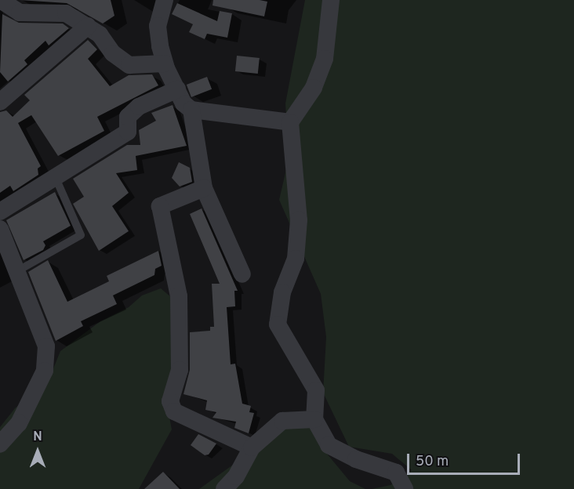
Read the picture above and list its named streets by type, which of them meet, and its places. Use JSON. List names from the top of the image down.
{
  "scale_bar": "50 m",
  "north": "top"
}
